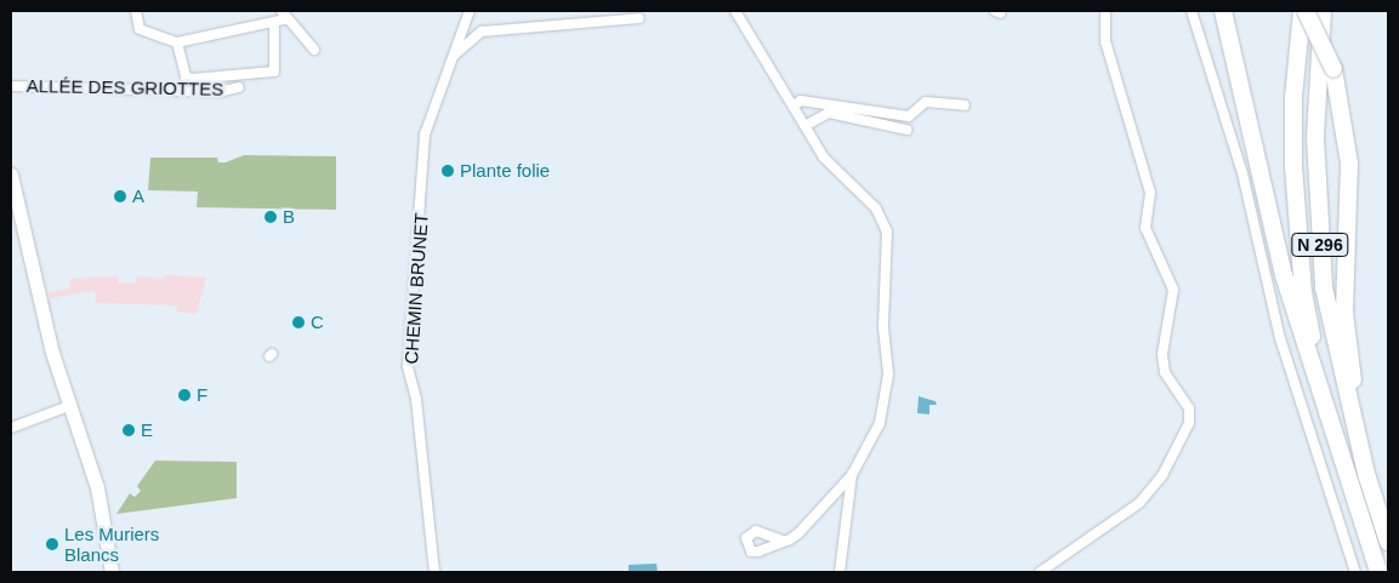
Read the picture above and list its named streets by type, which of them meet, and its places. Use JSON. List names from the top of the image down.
{
  "streets": {
    "highway": ["N 296"],
    "street": ["ALLÉE DES GRIOTTES", "CHEMIN BRUNET"]
  },
  "places": [
    "Plante folie",
    "A",
    "B",
    "C",
    "F",
    "E",
    "Les Muriers Blancs"
  ]
}
